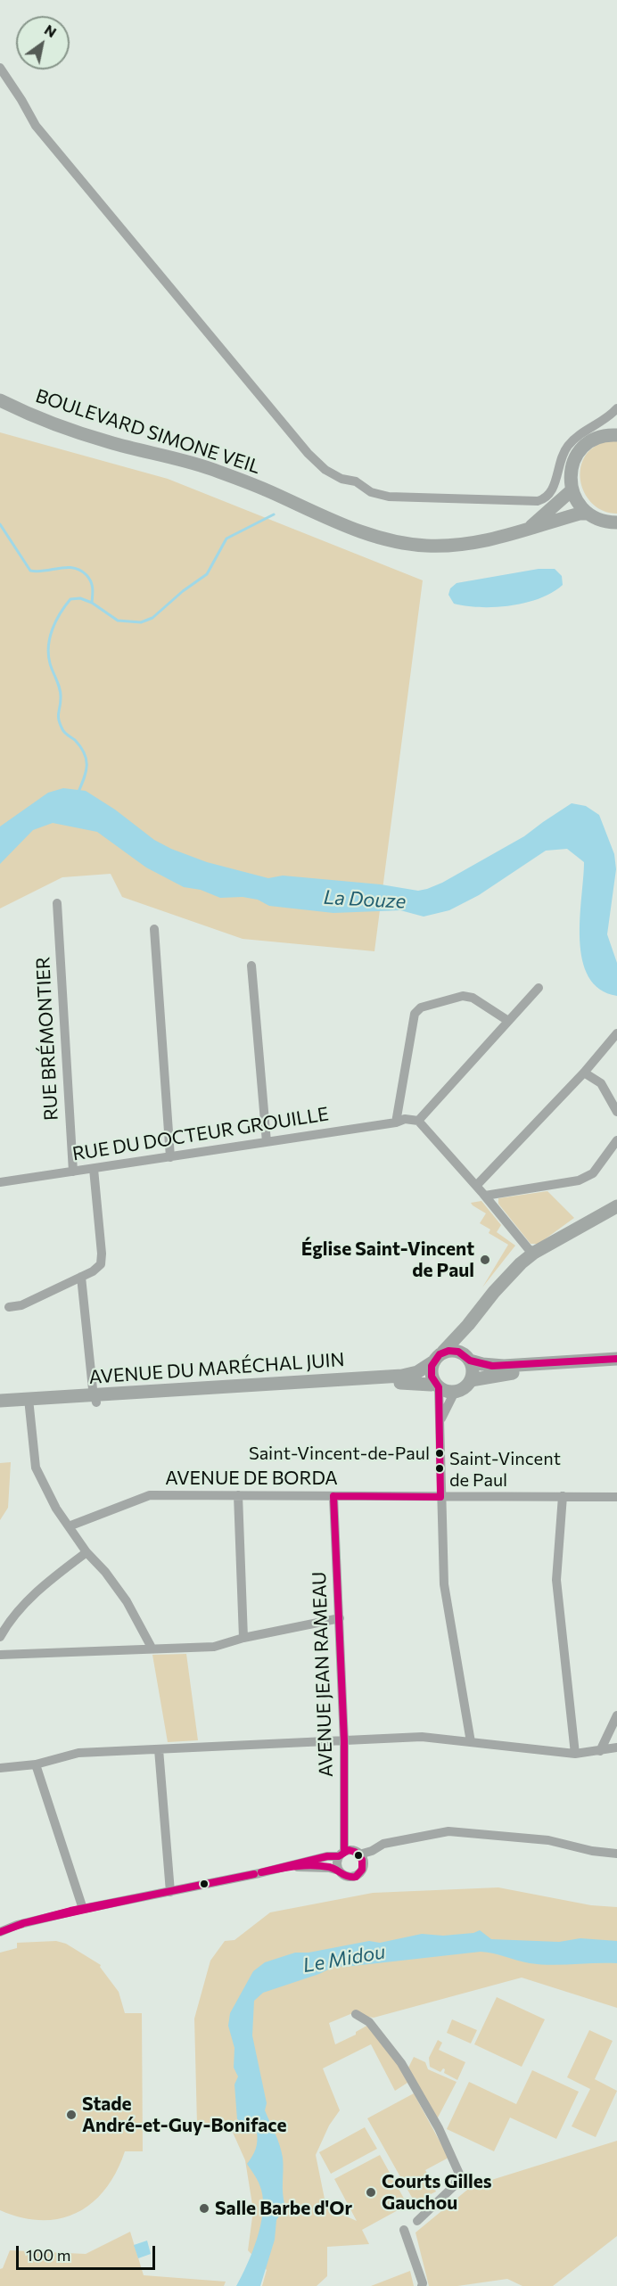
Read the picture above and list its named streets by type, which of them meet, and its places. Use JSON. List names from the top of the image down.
{
  "streets": {
    "main road": ["BOULEVARD SIMONE VEIL", "AVENUE DU MARÉCHAL JUIN"],
    "street": [
      "RUE BRÉMONTIER",
      "RUE DU DOCTEUR GROUILLE",
      "AVENUE DE BORDA",
      "AVENUE JEAN RAMEAU"
    ]
  },
  "crossings": [
    ["RUE BRÉMONTIER", "RUE DU DOCTEUR GROUILLE"],
    ["AVENUE DE BORDA", "AVENUE JEAN RAMEAU"]
  ],
  "water": ["La Douze", "Le Midou"],
  "places": [
    "Église Saint-Vincent de Paul",
    "Saint-Vincent-de-Paul",
    "Saint-Vincent de Paul",
    "Stade André-et-Guy-Boniface",
    "Courts Gilles Gauchou",
    "Salle Barbe d'Or"
  ],
  "scale_bar": "100 m",
  "north": "top right"
}
